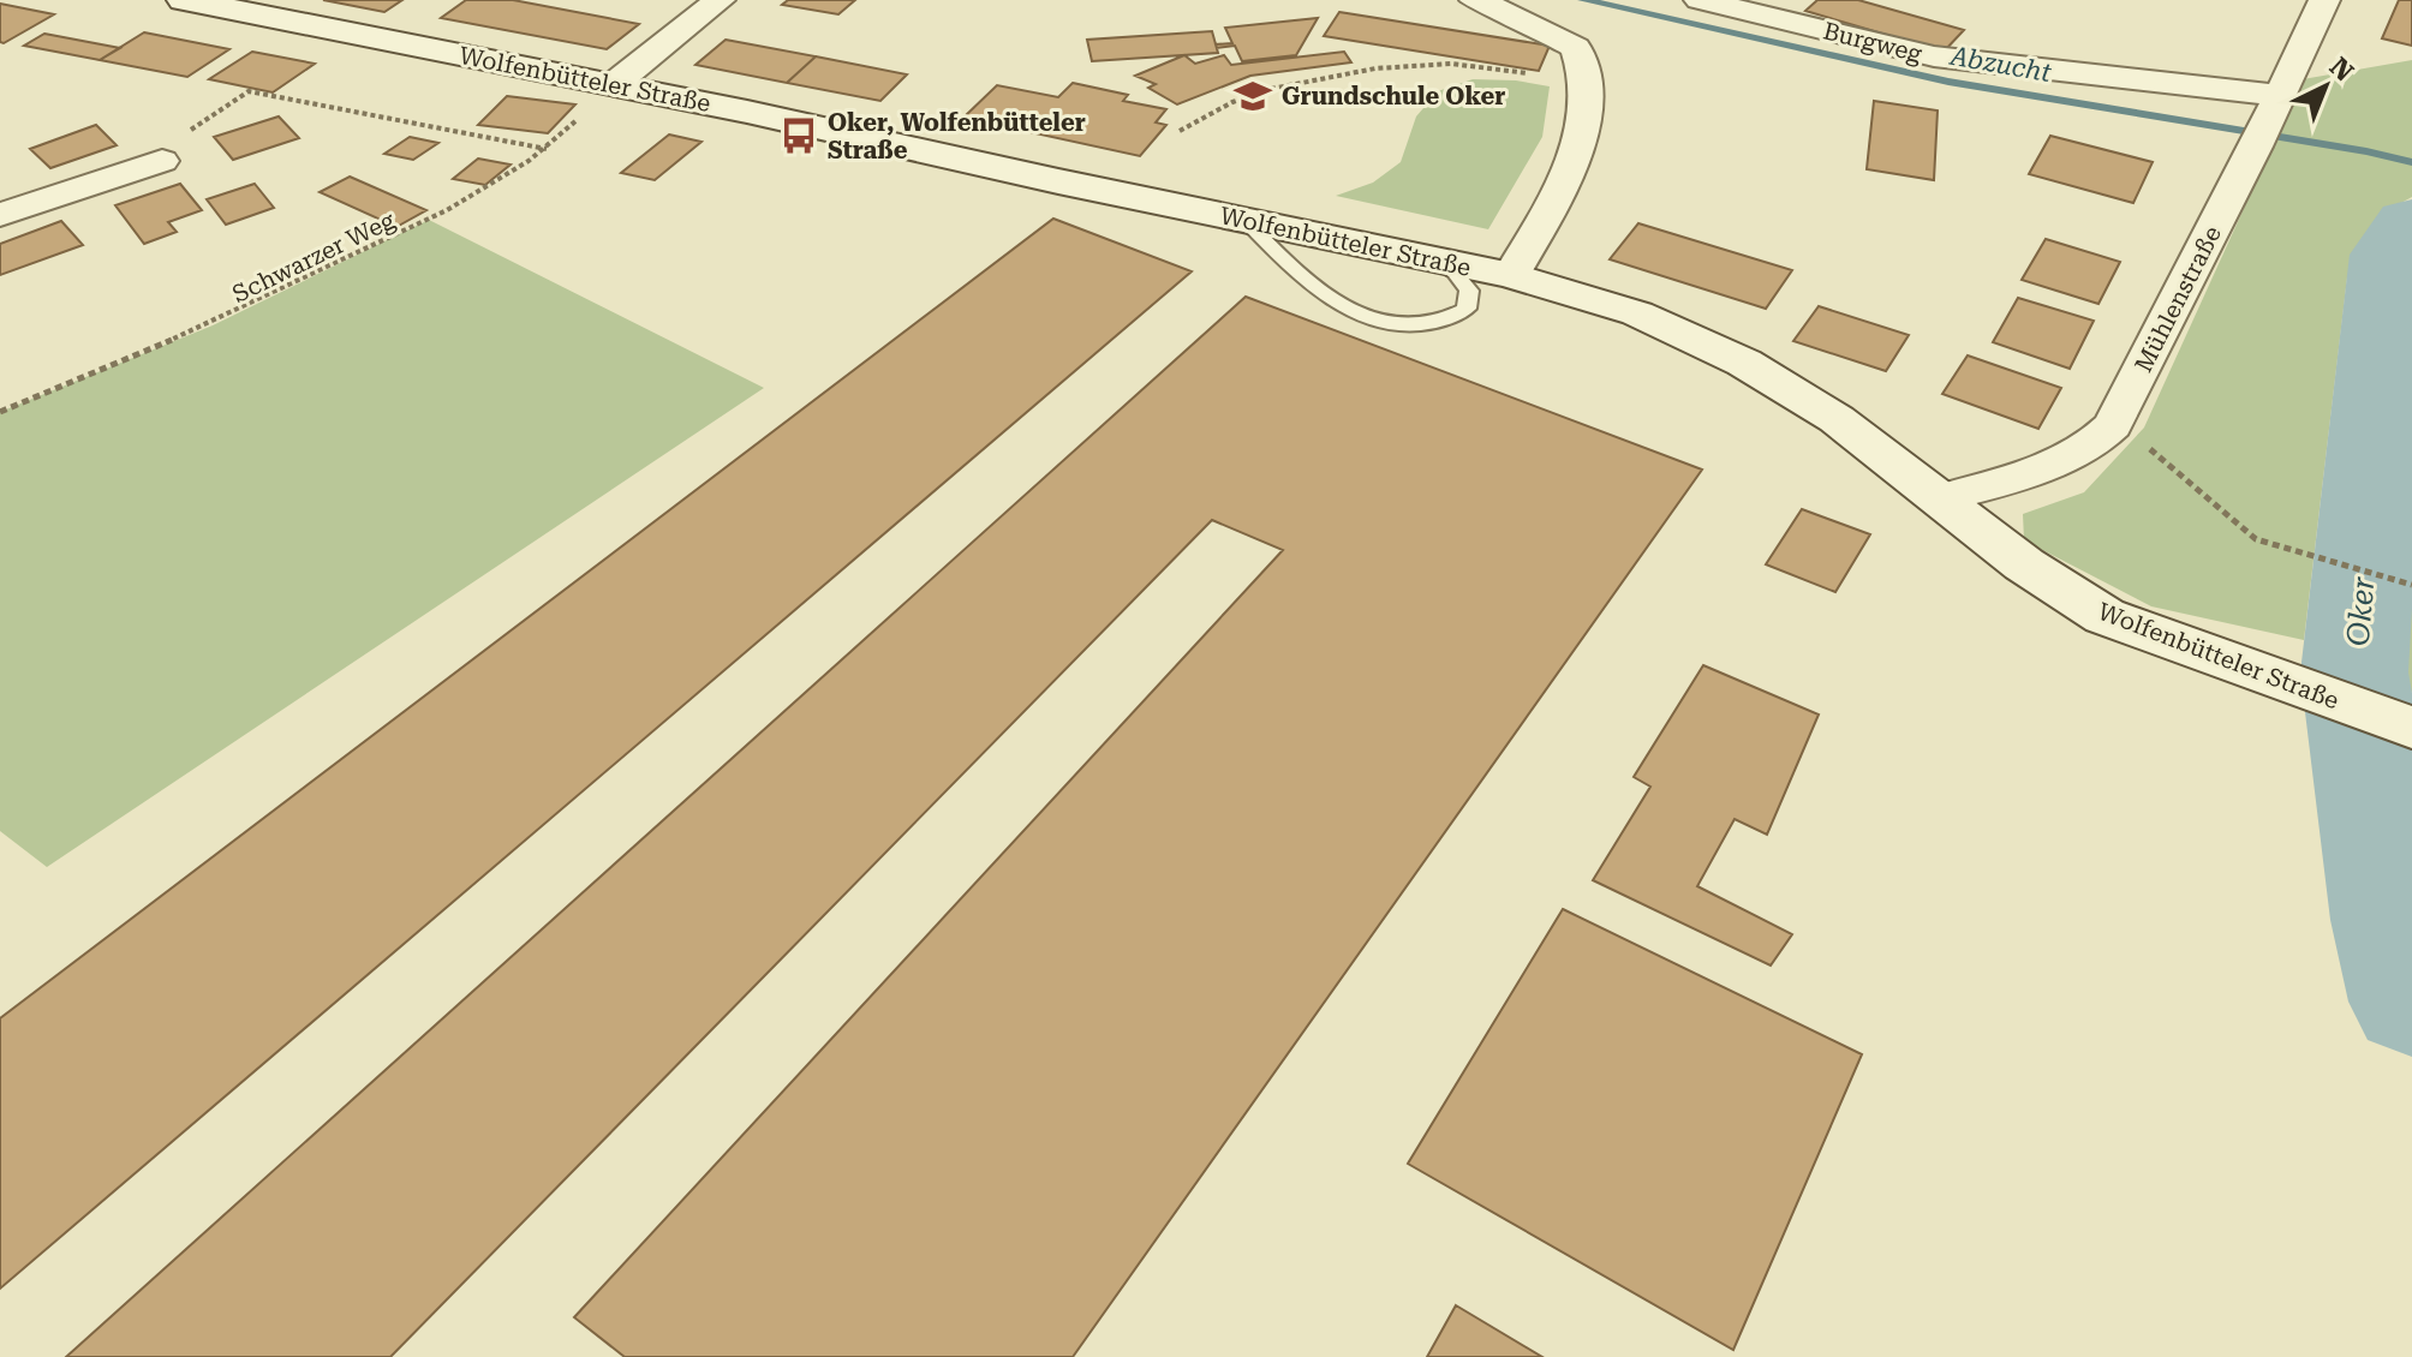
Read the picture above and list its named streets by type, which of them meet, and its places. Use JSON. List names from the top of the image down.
{
  "streets": {
    "main road": ["Wolfenbütteler Straße"],
    "street": ["Burgweg", "Mühlenstraße"],
    "path": ["Schwarzer Weg"]
  },
  "crossings": [
    ["Burgweg", "Mühlenstraße"],
    ["Wolfenbütteler Straße", "Schwarzer Weg"],
    ["Wolfenbütteler Straße", "Mühlenstraße"]
  ],
  "water": ["Abzucht", "Oker"],
  "places": {
    "school or university": ["Grundschule Oker"],
    "bus stop": ["Oker, Wolfenbütteler Straße"]
  },
  "north": "top right"
}
